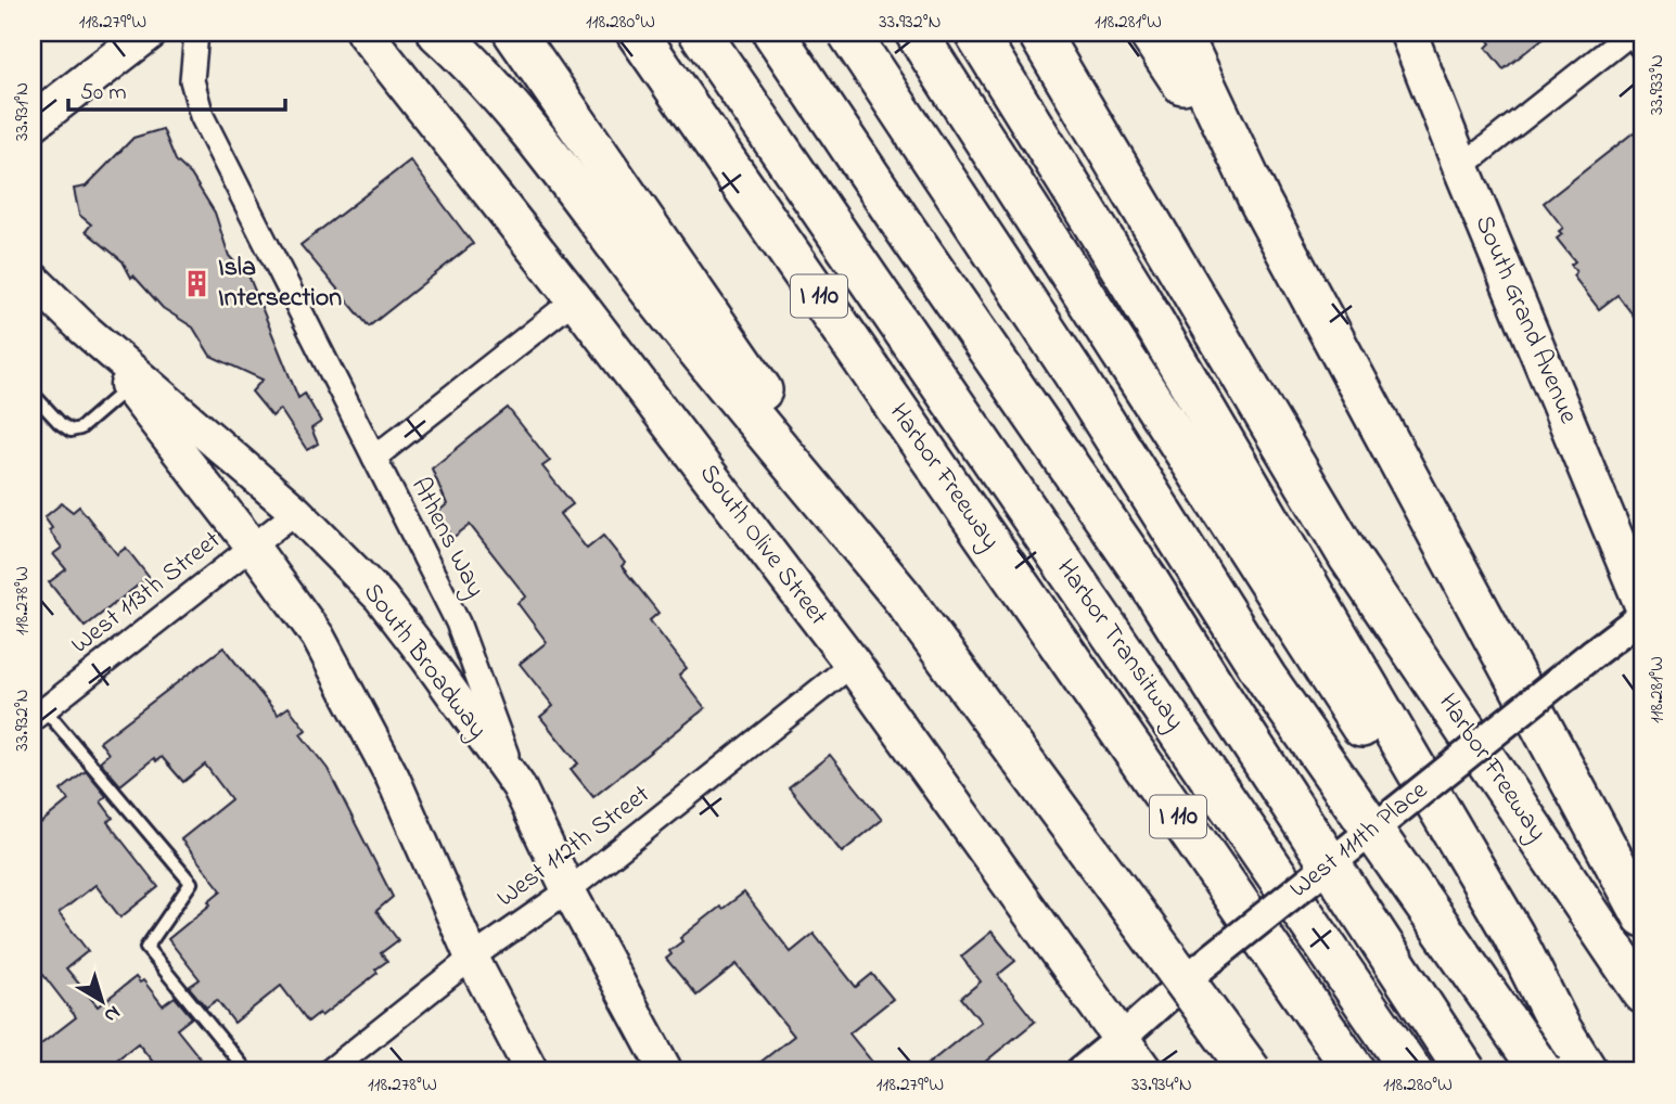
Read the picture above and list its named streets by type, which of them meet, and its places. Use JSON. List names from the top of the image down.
{
  "streets": {
    "highway": ["I 110", "Harbor Freeway", "Harbor Transitway"],
    "main road": ["South Grand Avenue", "South Olive Street", "South Broadway"],
    "street": [
      "Athens Way",
      "West 113th Street",
      "West 111th Place",
      "West 112th Street"
    ]
  },
  "crossings": [
    ["Athens Way", "South Broadway"],
    ["South Olive Street", "West 111th Place"],
    ["South Olive Street", "West 112th Street"],
    ["West 113th Street", "South Broadway"],
    ["South Broadway", "West 112th Street"]
  ],
  "places": {
    "building": ["Isla Intersection"]
  },
  "scale_bar": "50 m",
  "north": "bottom right",
  "coordinates": [
    "118.279°W",
    "118.280°W",
    "33.932°N",
    "118.281°W",
    "33.933°N",
    "33.931°N",
    "118.278°W",
    "33.934°N"
  ]
}
